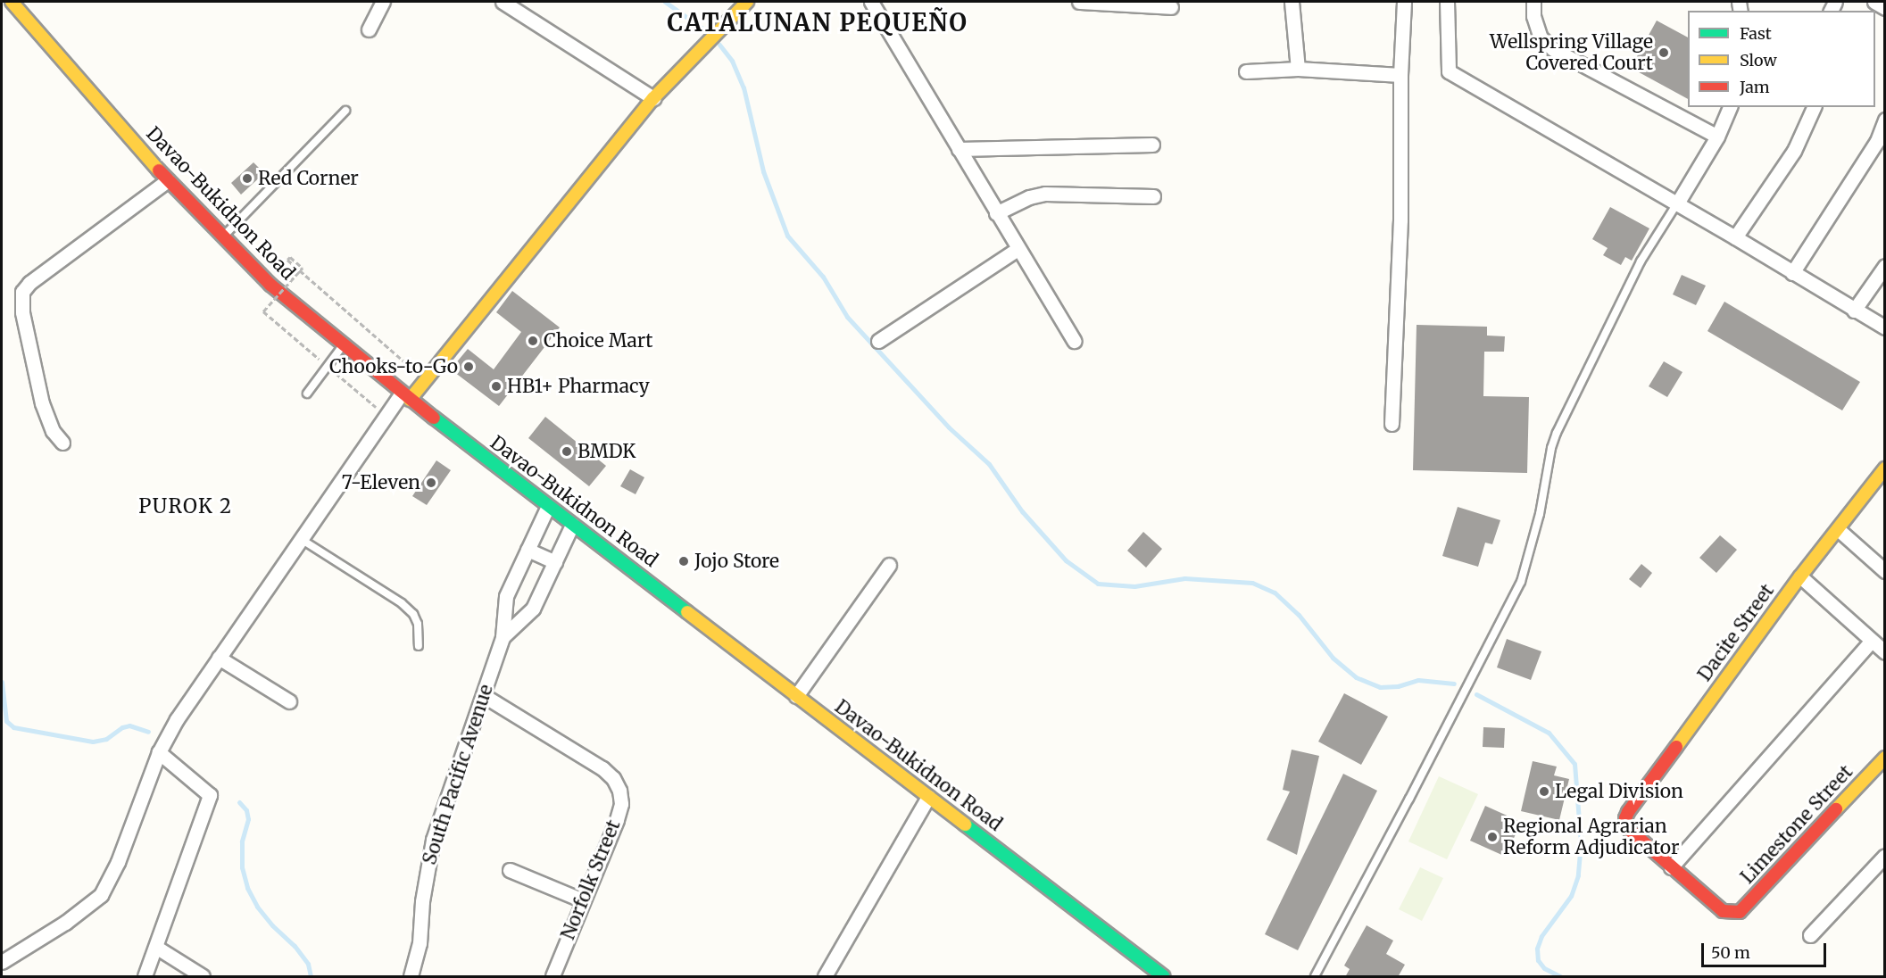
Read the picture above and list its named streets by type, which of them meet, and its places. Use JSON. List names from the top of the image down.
{
  "streets": {
    "main road": ["Davao-Bukidnon Road", "Dacite Street", "Limestone Street"],
    "street": ["South Pacific Avenue", "Norfolk Street"]
  },
  "crossings": [
    ["Davao-Bukidnon Road", "South Pacific Avenue"],
    ["Dacite Street", "Limestone Street"],
    ["South Pacific Avenue", "Norfolk Street"]
  ],
  "districts": ["CATALUNAN PEQUEÑO", "PUROK 2"],
  "places": [
    "Wellspring Village Covered Court",
    "Red Corner",
    "Choice Mart",
    "Chooks-to-Go",
    "HB1+ Pharmacy",
    "BMDK",
    "7-Eleven",
    "Jojo Store",
    "Legal Division",
    "Regional Agrarian Reform Adjudicator"
  ],
  "legend": ["Fast", "Slow", "Jam"],
  "scale_bar": "50 m"
}
